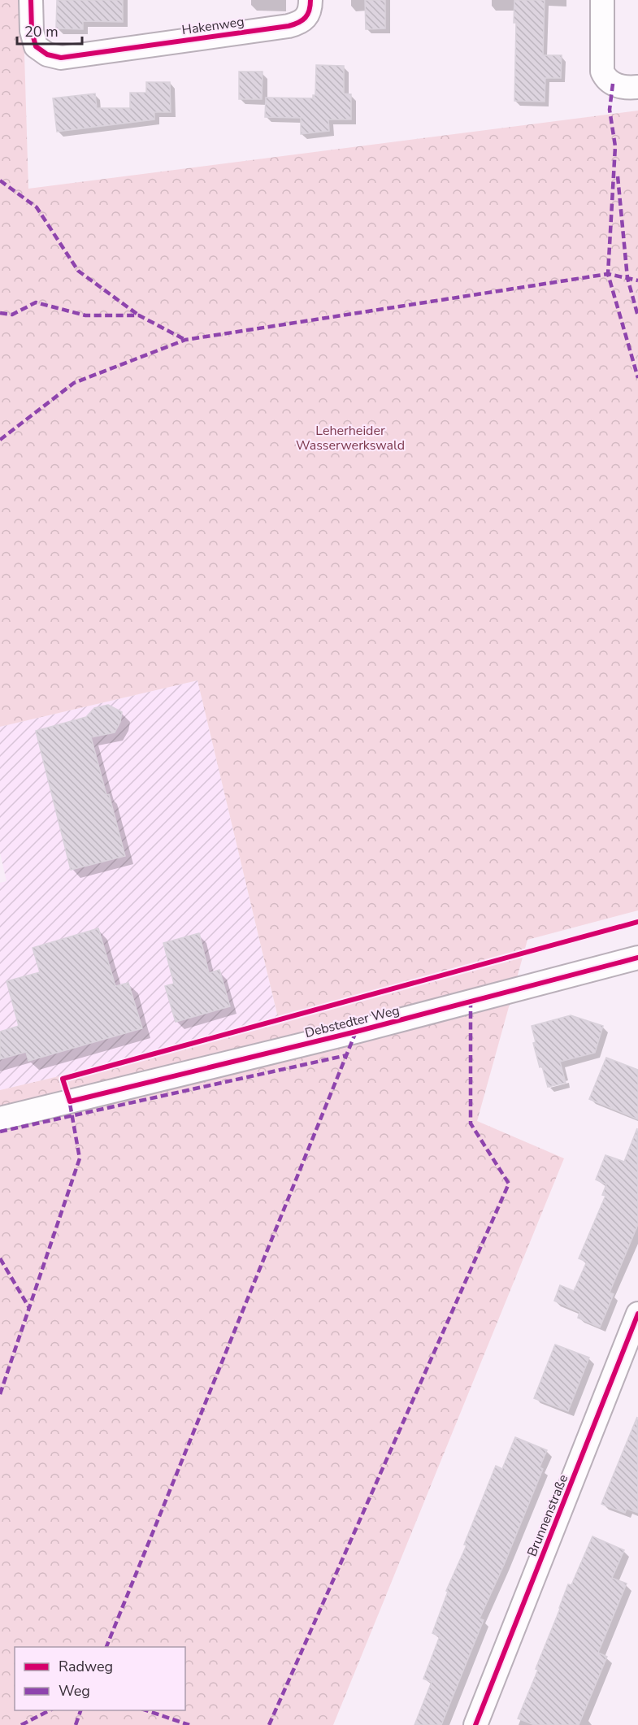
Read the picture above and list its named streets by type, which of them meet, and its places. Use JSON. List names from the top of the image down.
{
  "streets": {
    "street": ["Hakenweg", "Debstedter Weg", "Brunnenstraße"]
  },
  "parks": ["Leherheider Wasserwerkswald"],
  "legend": ["Radweg", "Weg"],
  "scale_bar": "20 m"
}
